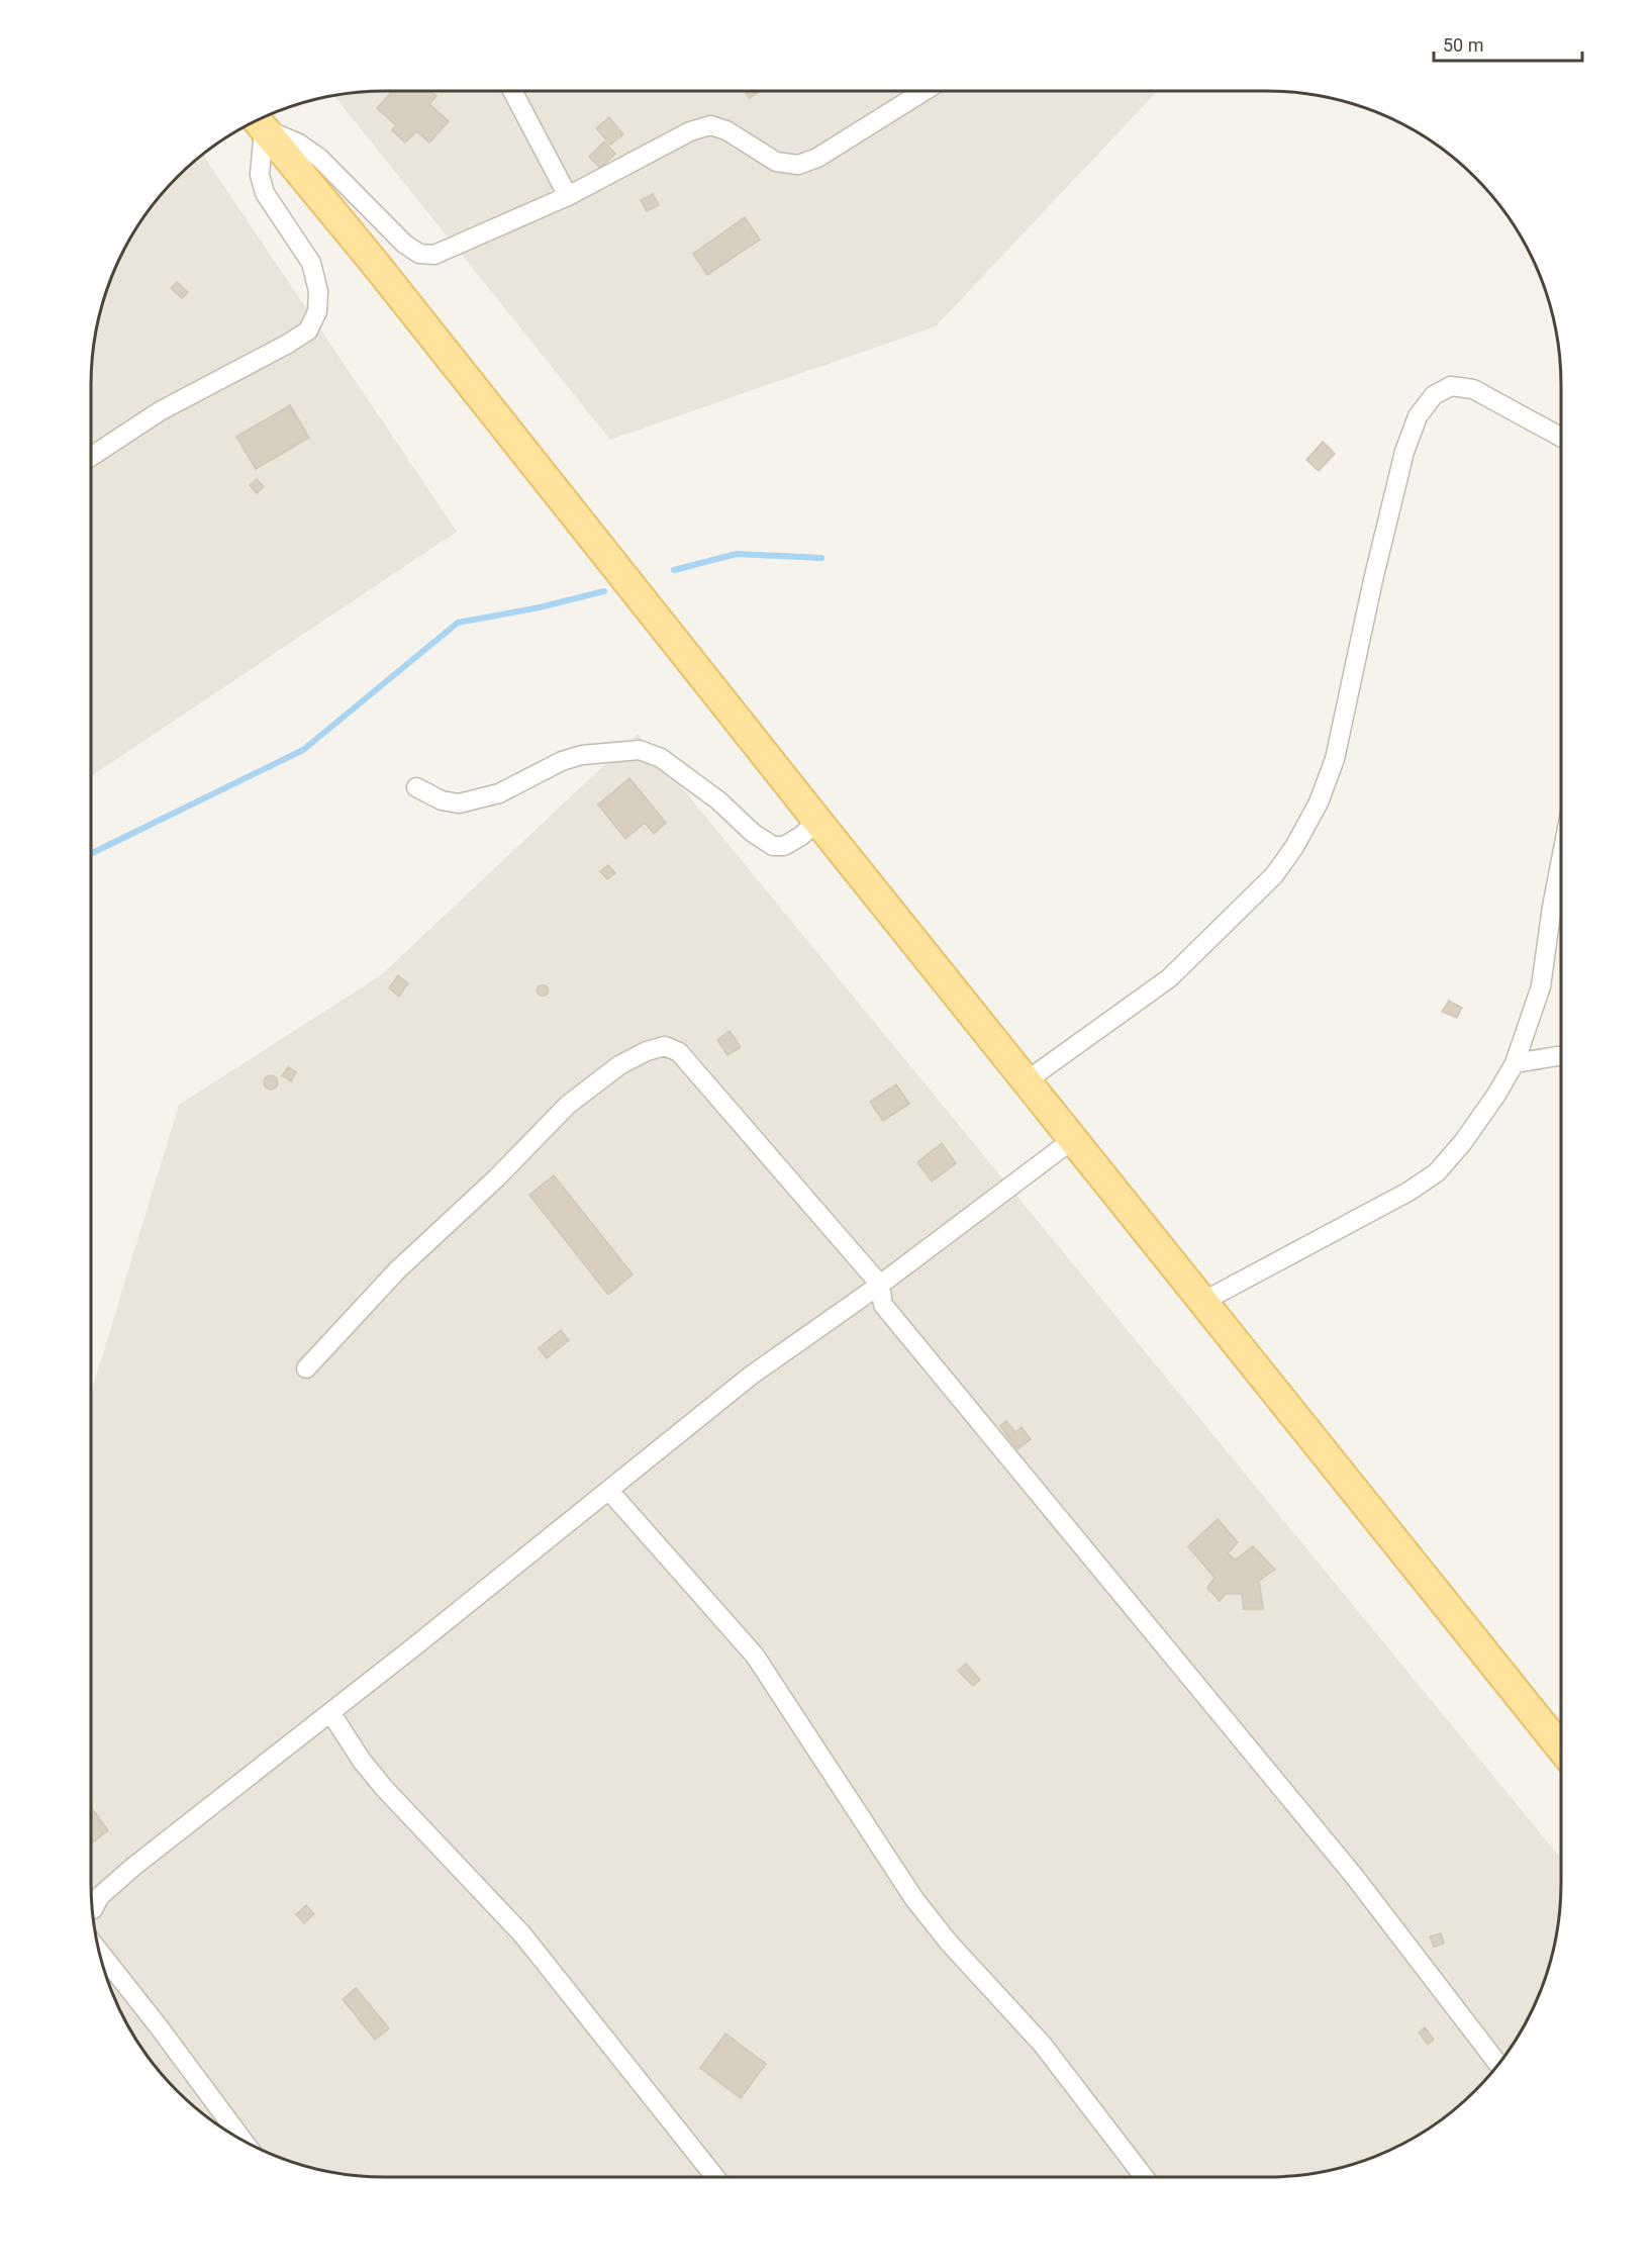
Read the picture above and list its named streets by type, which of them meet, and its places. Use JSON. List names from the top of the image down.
{
  "scale_bar": "50 m"
}
